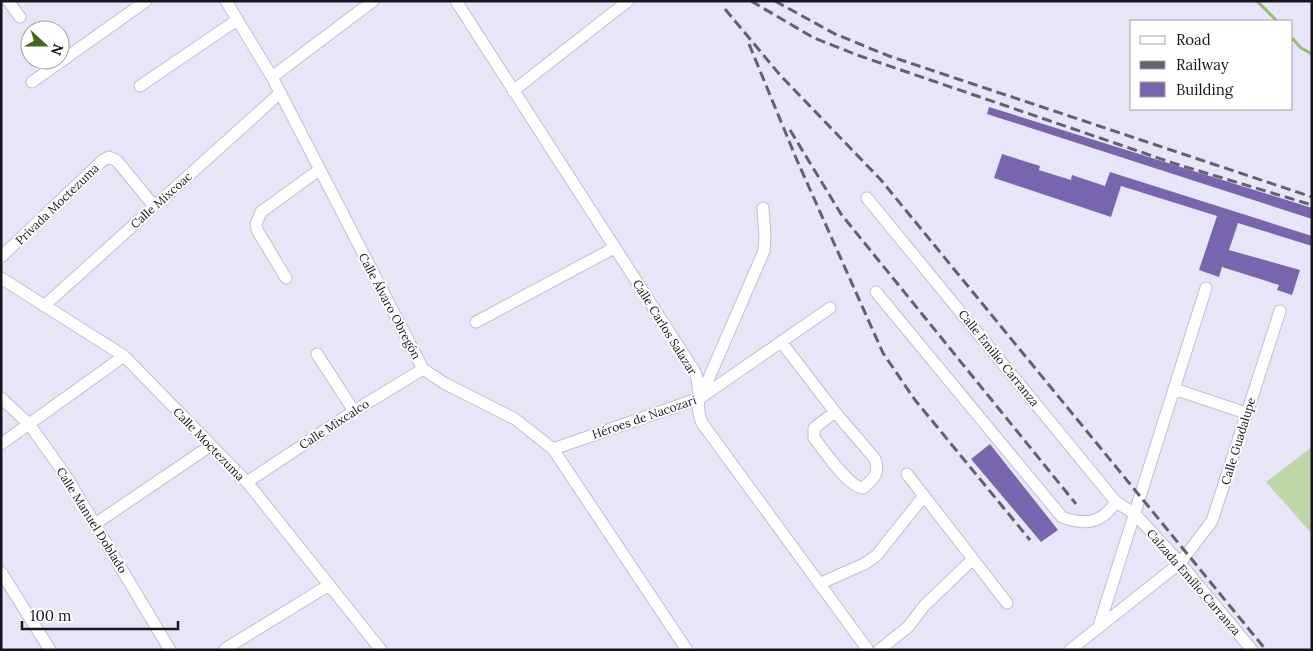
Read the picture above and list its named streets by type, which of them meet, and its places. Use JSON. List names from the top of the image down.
{
  "streets": {
    "street": [
      "Calle Mixcoac",
      "Privada Moctezuma",
      "Calle Álvaro Obregón",
      "Calle Carlos Salazar",
      "Calle Emilio Carranza",
      "Héroes de Nacozari",
      "Calle Mixcalco",
      "Calle Guadalupe",
      "Calle Moctezuma",
      "Calle Manuel Doblado",
      "Calzada Emilio Carranza"
    ]
  },
  "crossings": [
    ["Calle Mixcoac", "Privada Moctezuma"],
    ["Calle Mixcoac", "Calle Álvaro Obregón"],
    ["Calle Mixcoac", "Calle Moctezuma"],
    ["Calle Álvaro Obregón", "Héroes de Nacozari"],
    ["Calle Álvaro Obregón", "Calle Mixcalco"],
    ["Calle Carlos Salazar", "Héroes de Nacozari"],
    ["Calle Emilio Carranza", "Calzada Emilio Carranza"],
    ["Calle Mixcalco", "Calle Moctezuma"],
    ["Calle Guadalupe", "Calzada Emilio Carranza"]
  ],
  "legend": ["Road", "Railway", "Building"],
  "scale_bar": "100 m",
  "north": "right"
}
